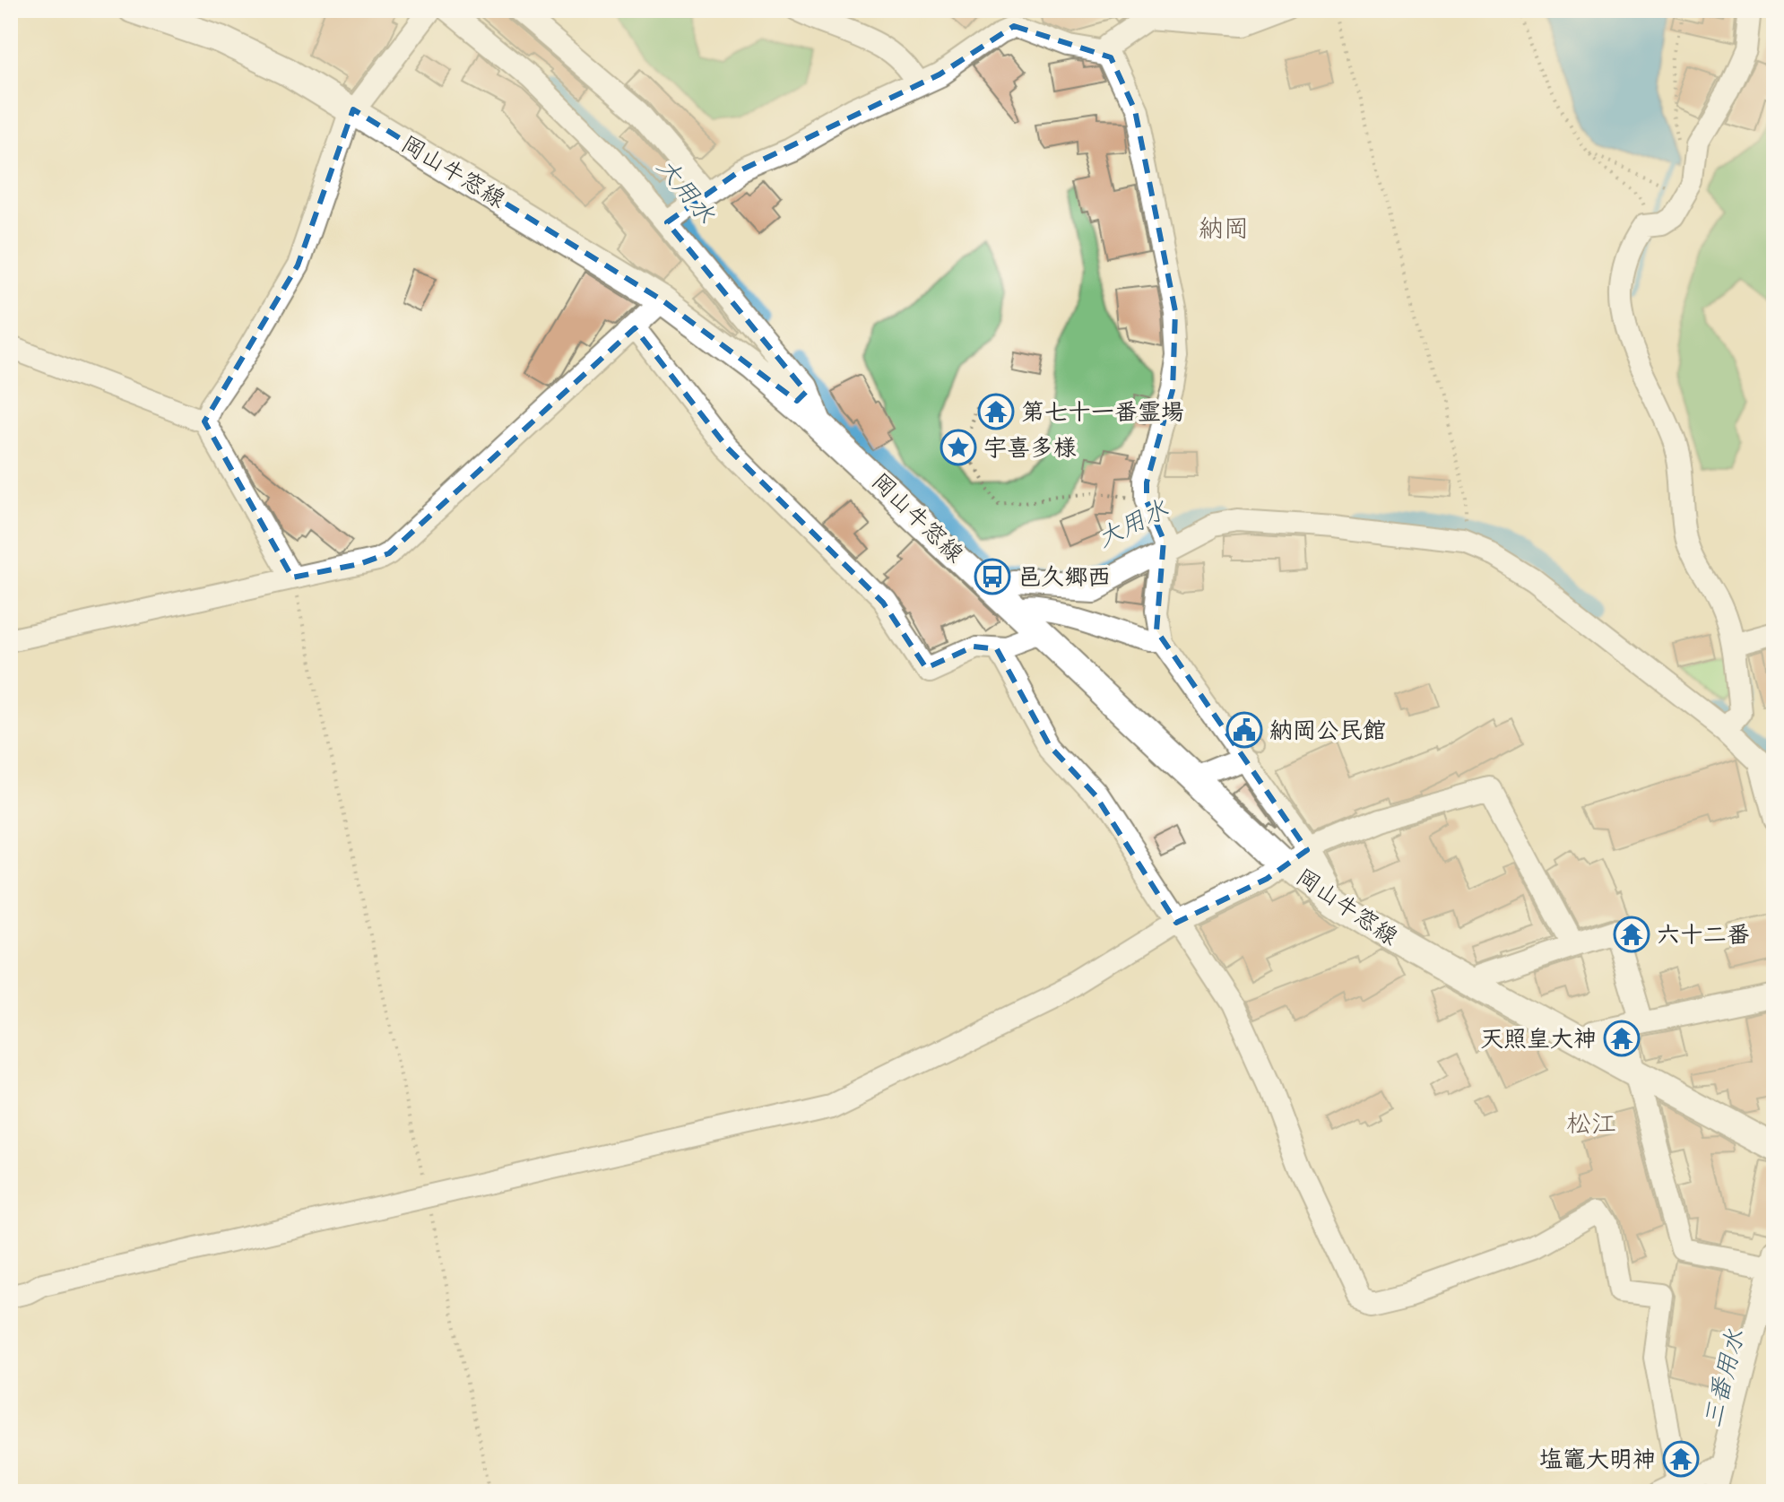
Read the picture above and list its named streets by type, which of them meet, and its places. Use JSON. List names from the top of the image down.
{
  "streets": {
    "main road": ["岡山牛窓線"]
  },
  "districts": ["納岡", "松江"],
  "water": ["大用水", "三番用水"],
  "places": {
    "temple": [
      "第七十一番霊場",
      "六十二番",
      "天照皇大神",
      "塩竈大明神"
    ],
    "place": ["宇喜多様"],
    "bus stop": ["邑久郷西"],
    "public building": ["納岡公民館"]
  }
}
